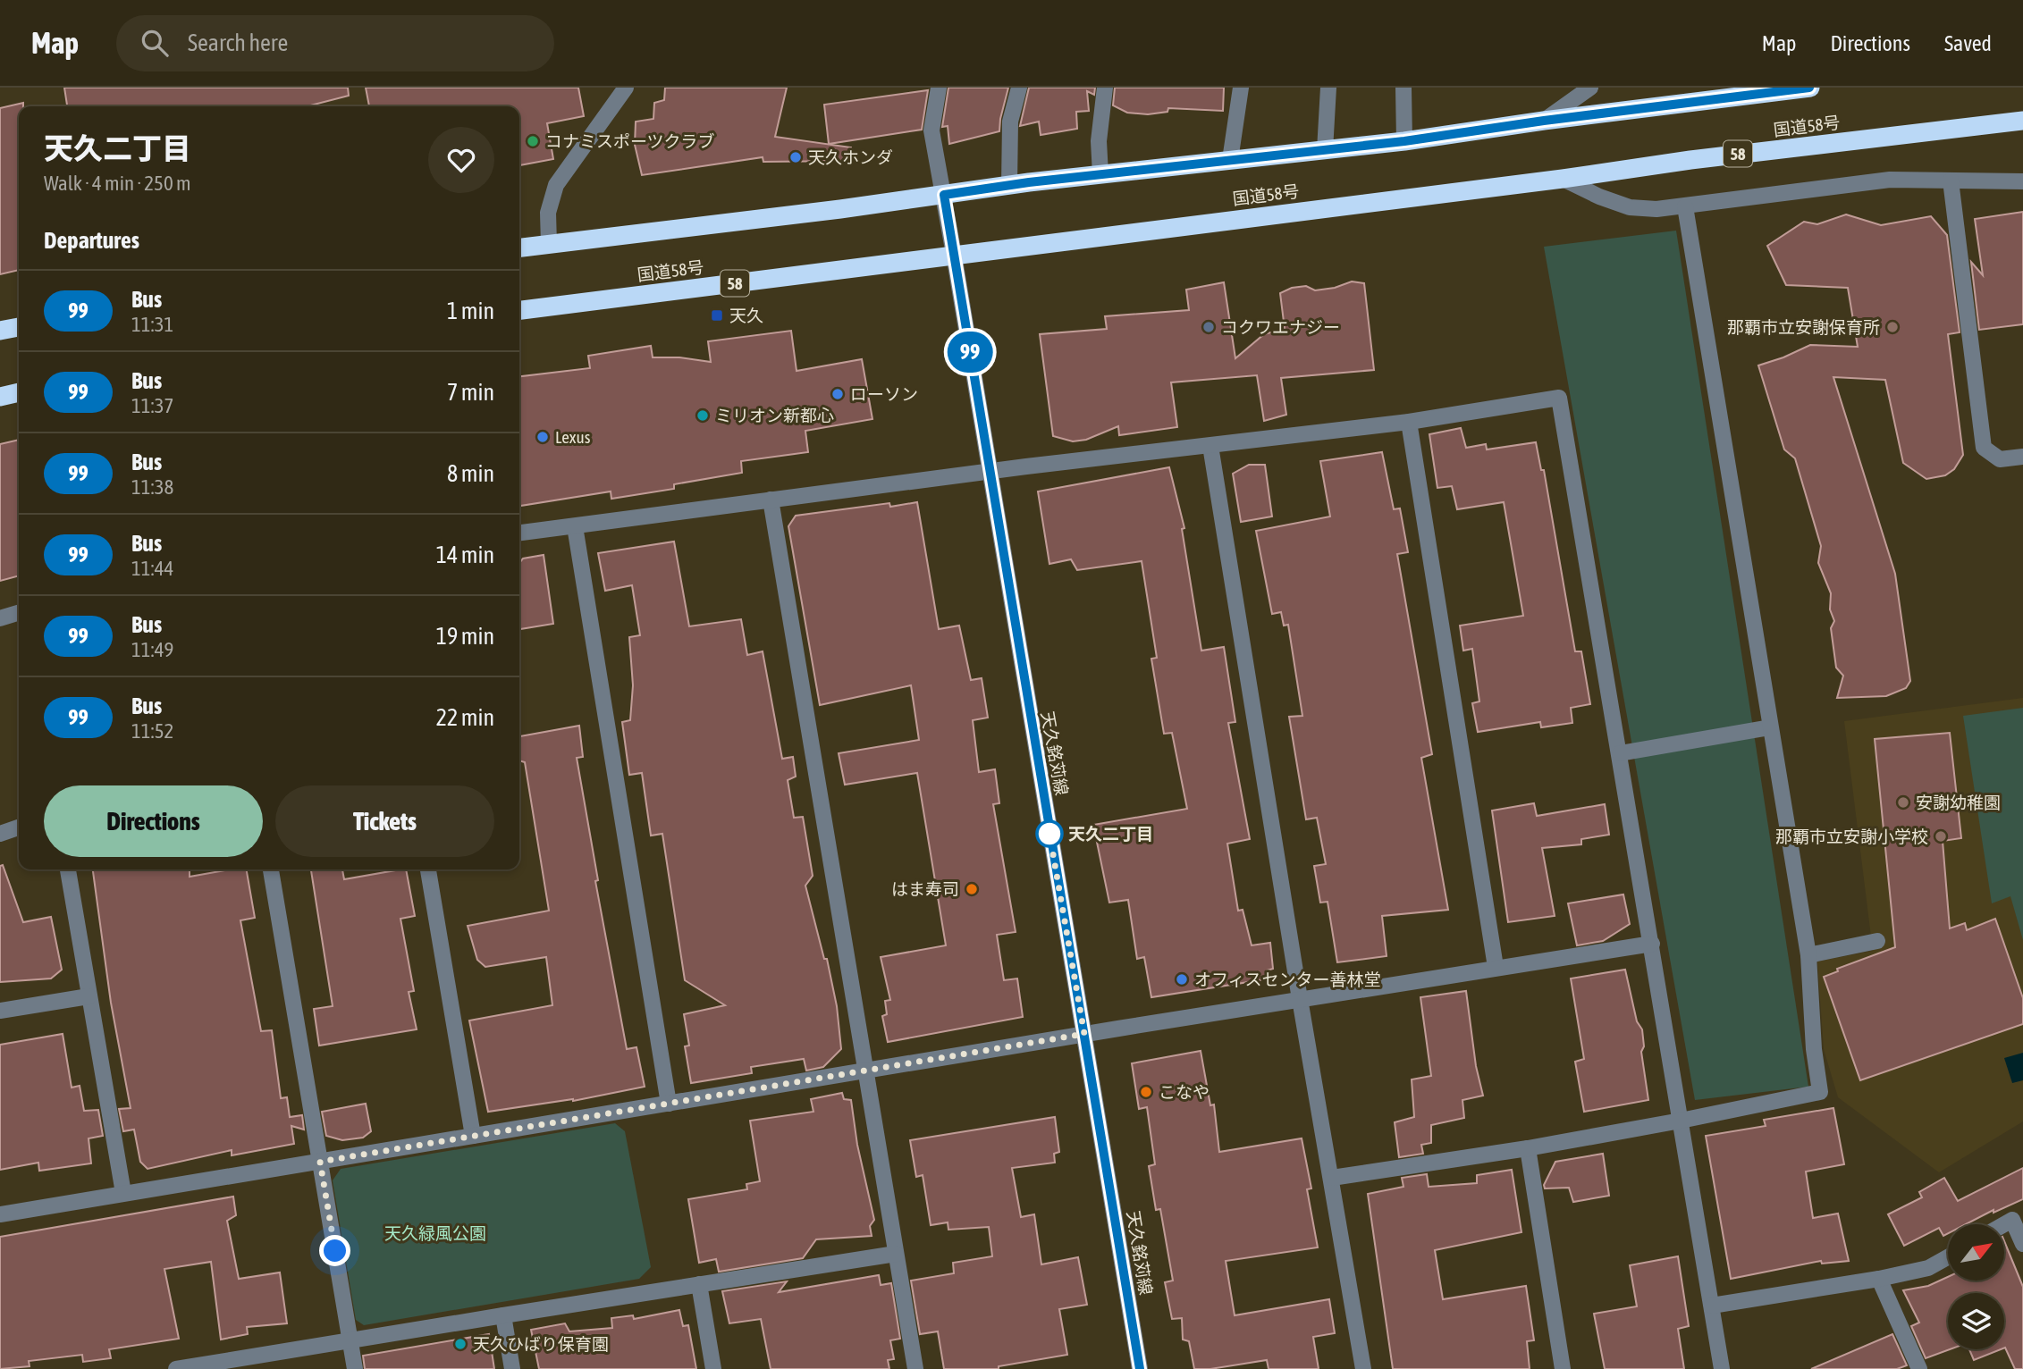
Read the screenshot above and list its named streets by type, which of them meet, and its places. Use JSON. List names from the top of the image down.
{
  "streets": {
    "highway": ["国道58号", "58"],
    "street": ["天久銘苅線"]
  },
  "crossings": [
    ["国道58号", "58"],
    ["国道58号", "天久銘苅線"]
  ],
  "parks": ["天久緑風公園"],
  "places": {
    "other": [
      "コナミスポーツクラブ",
      "天久ホンダ",
      "コクワエナジー",
      "那覇市立安謝保育所",
      "ローソン",
      "ミリオン新都心",
      "Lexus",
      "安謝幼稚園",
      "天久二丁目",
      "那覇市立安謝小学校",
      "はま寿司",
      "オフィスセンター善林堂",
      "こなや",
      "天久ひばり保育園"
    ],
    "transit": ["天久"]
  },
  "lines": ["bus line 99"],
  "north": "top right",
  "page": {
    "header": "Map",
    "search": "Search here",
    "nav": ["Map", "Directions", "Saved"],
    "on_map": "99",
    "heading": [
      ["天久二丁目", "Walk · 4 min · 250 m"],
      "Departures"
    ],
    "list": [
      {
        "mark": "99",
        "name": "Bus",
        "note": "11:31",
        "value": "1 min"
      },
      {
        "mark": "99",
        "name": "Bus",
        "note": "11:37",
        "value": "7 min"
      },
      {
        "mark": "99",
        "name": "Bus",
        "note": "11:38",
        "value": "8 min"
      },
      {
        "mark": "99",
        "name": "Bus",
        "note": "11:44",
        "value": "14 min"
      },
      {
        "mark": "99",
        "name": "Bus",
        "note": "11:49",
        "value": "19 min"
      },
      {
        "mark": "99",
        "name": "Bus",
        "note": "11:52",
        "value": "22 min"
      }
    ],
    "buttons": ["Directions", "Tickets"]
  }
}
